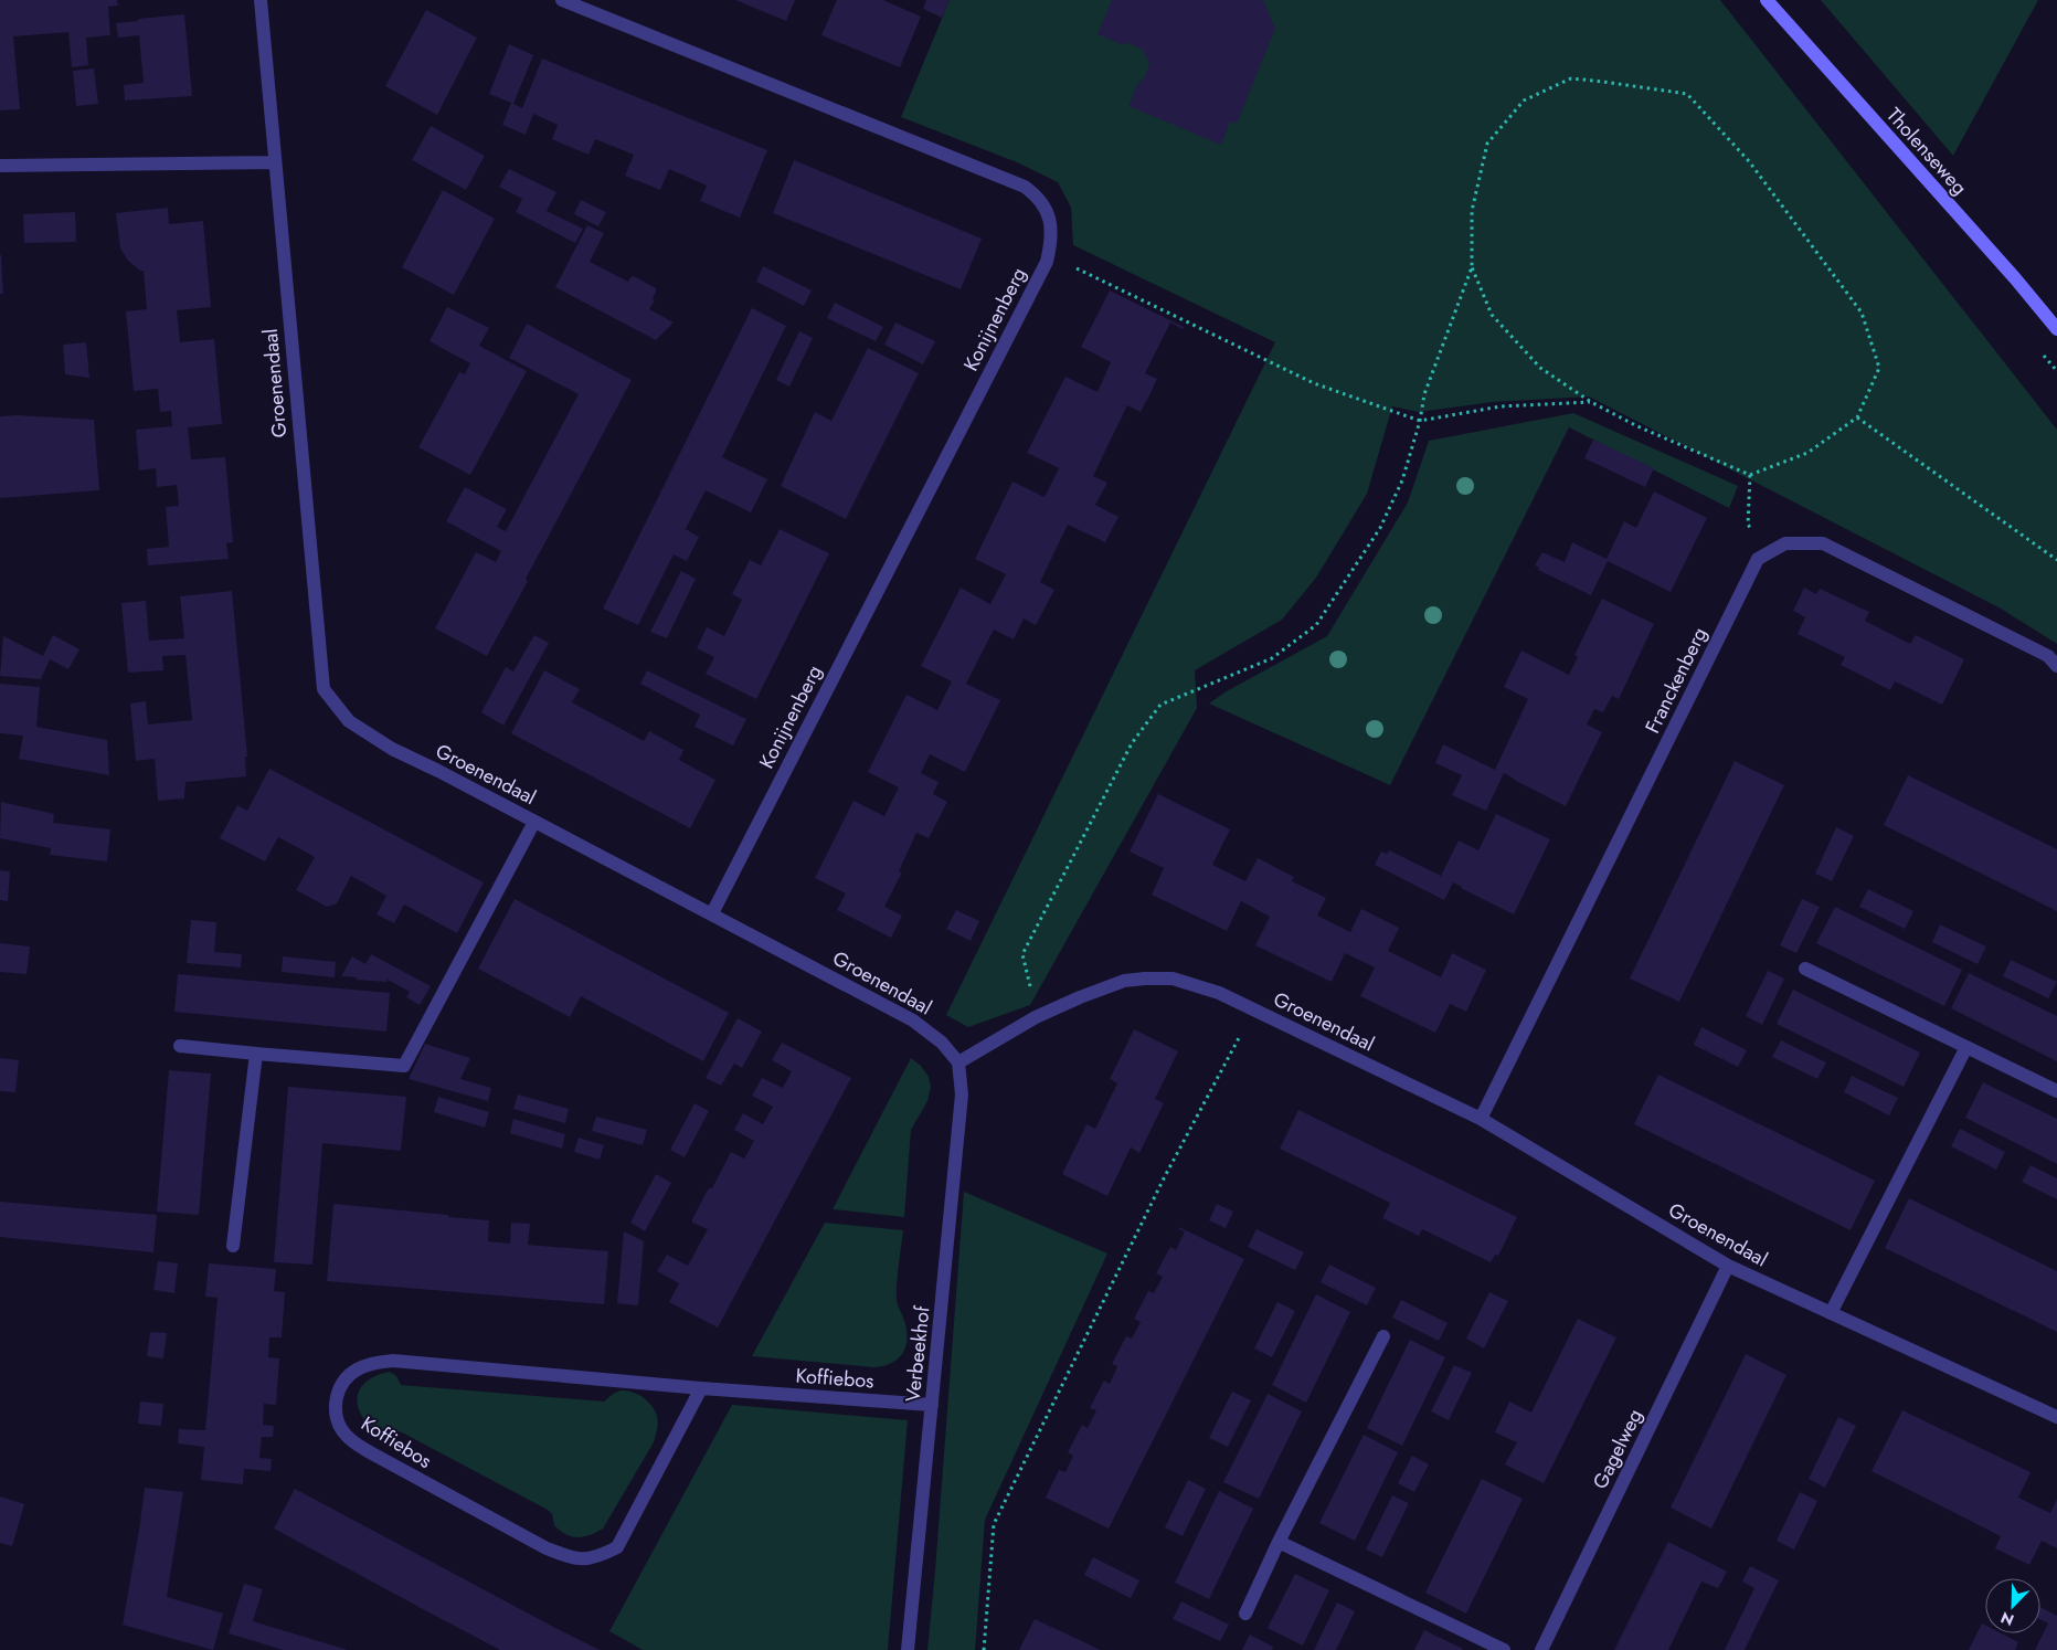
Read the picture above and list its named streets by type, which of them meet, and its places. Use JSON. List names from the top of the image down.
{
  "streets": {
    "street": [
      "Tholenseweg",
      "Konijnenberg",
      "Groenendaal",
      "Franckenberg",
      "Verbeekhof",
      "Koffiebos",
      "Gagelweg"
    ]
  },
  "crossings": [
    ["Konijnenberg", "Groenendaal"],
    ["Groenendaal", "Franckenberg"],
    ["Groenendaal", "Verbeekhof"],
    ["Groenendaal", "Gagelweg"],
    ["Verbeekhof", "Koffiebos"]
  ],
  "north": "bottom left"
}
